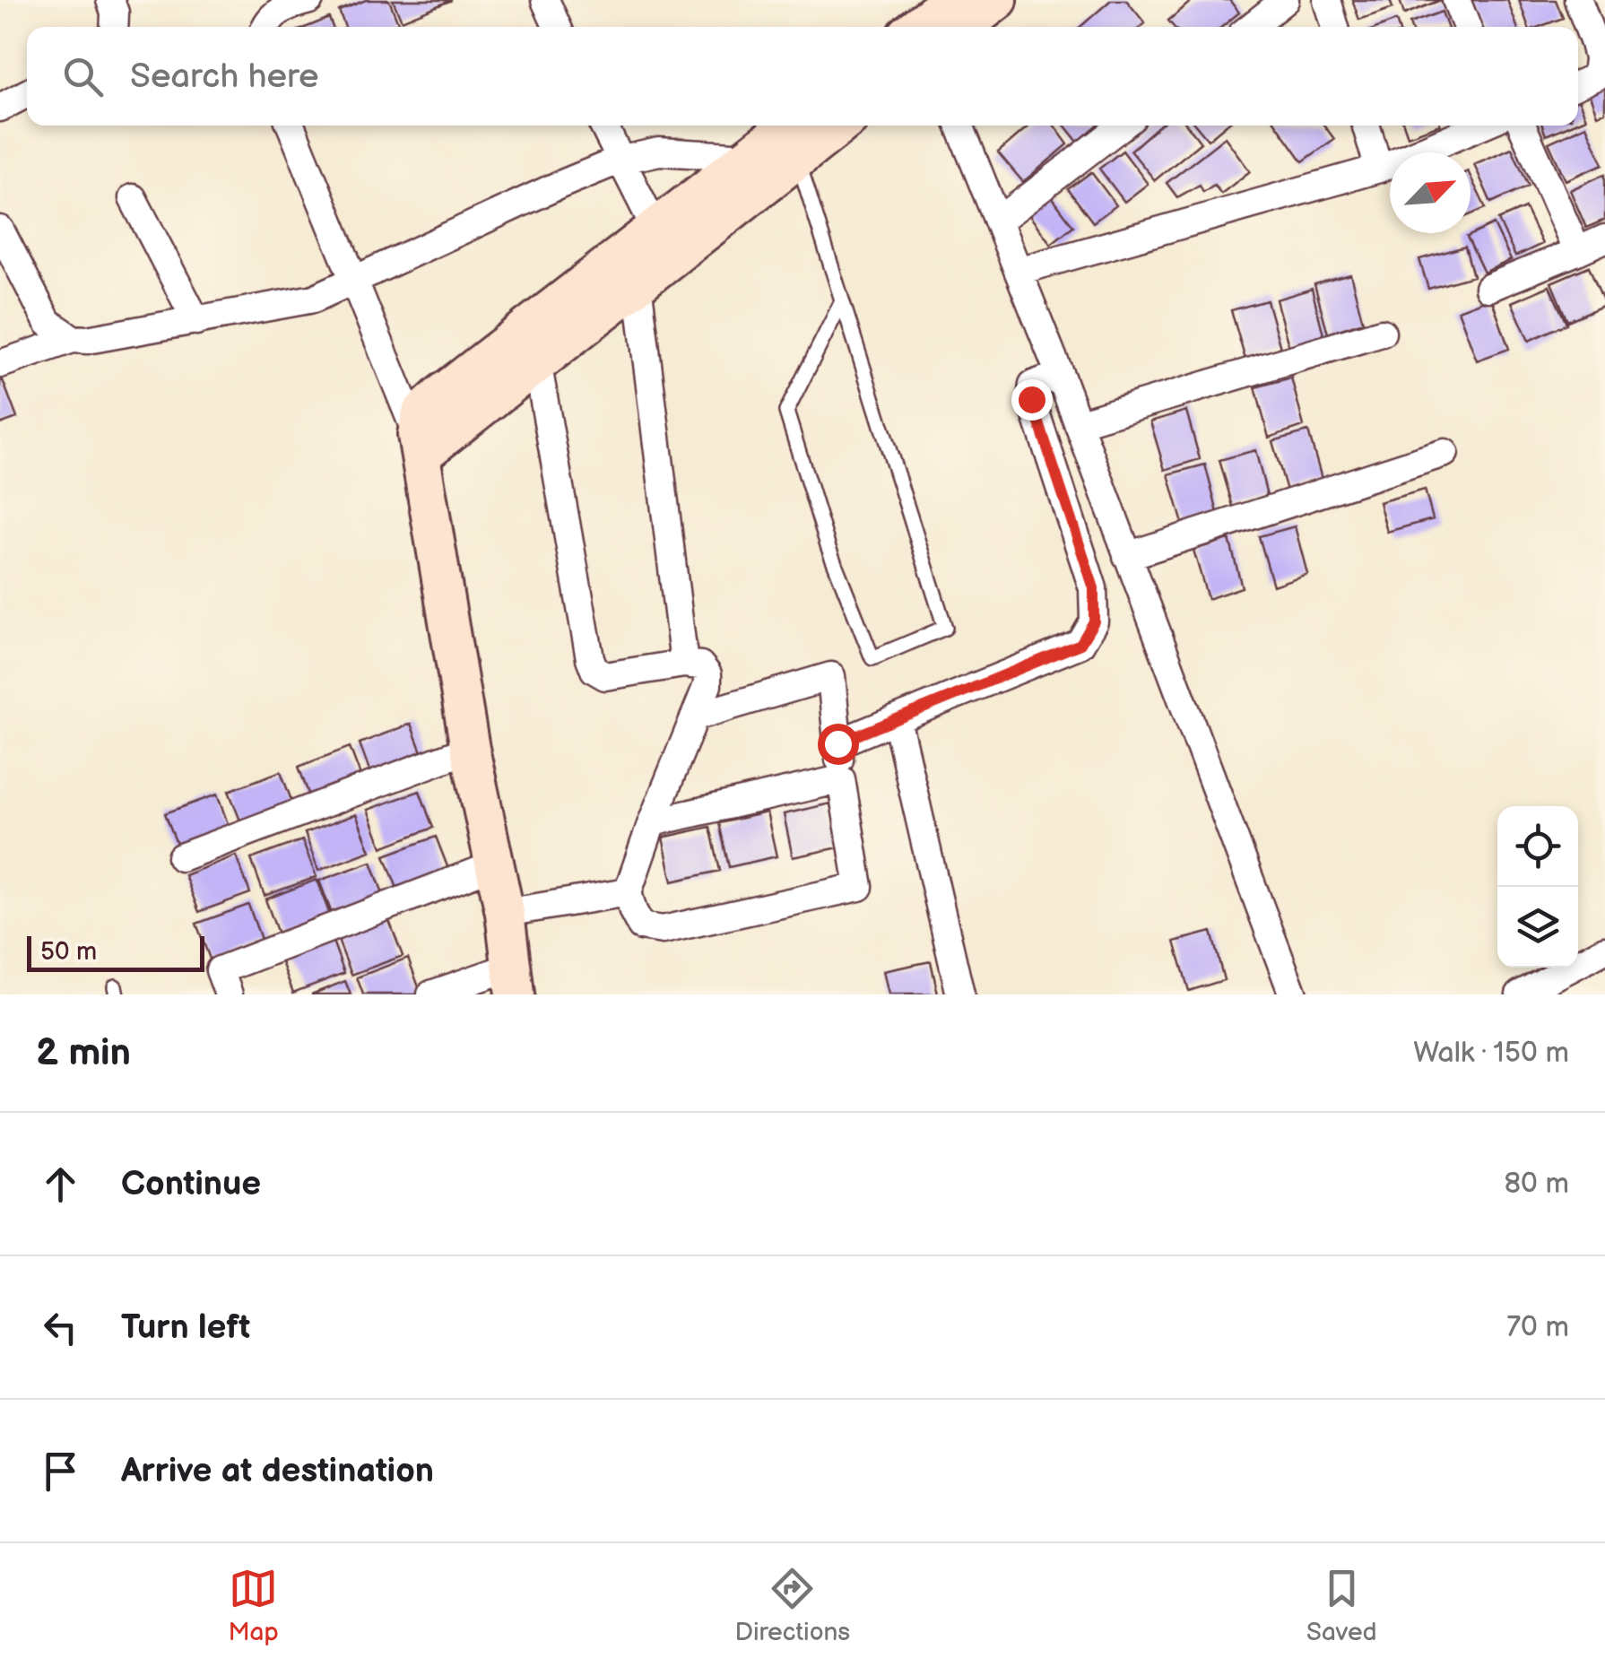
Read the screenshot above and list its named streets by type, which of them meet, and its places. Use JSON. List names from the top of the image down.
{
  "scale_bar": "50 m",
  "north": "top right",
  "page": {
    "search": "Search here",
    "scale": "50 m",
    "heading": ["2 min", "Walk · 150 m"],
    "list": [
      ["Continue", "80 m"],
      ["Turn left", "70 m"],
      "Arrive at destination"
    ],
    "nav": ["Map", "Directions", "Saved"]
  }
}
